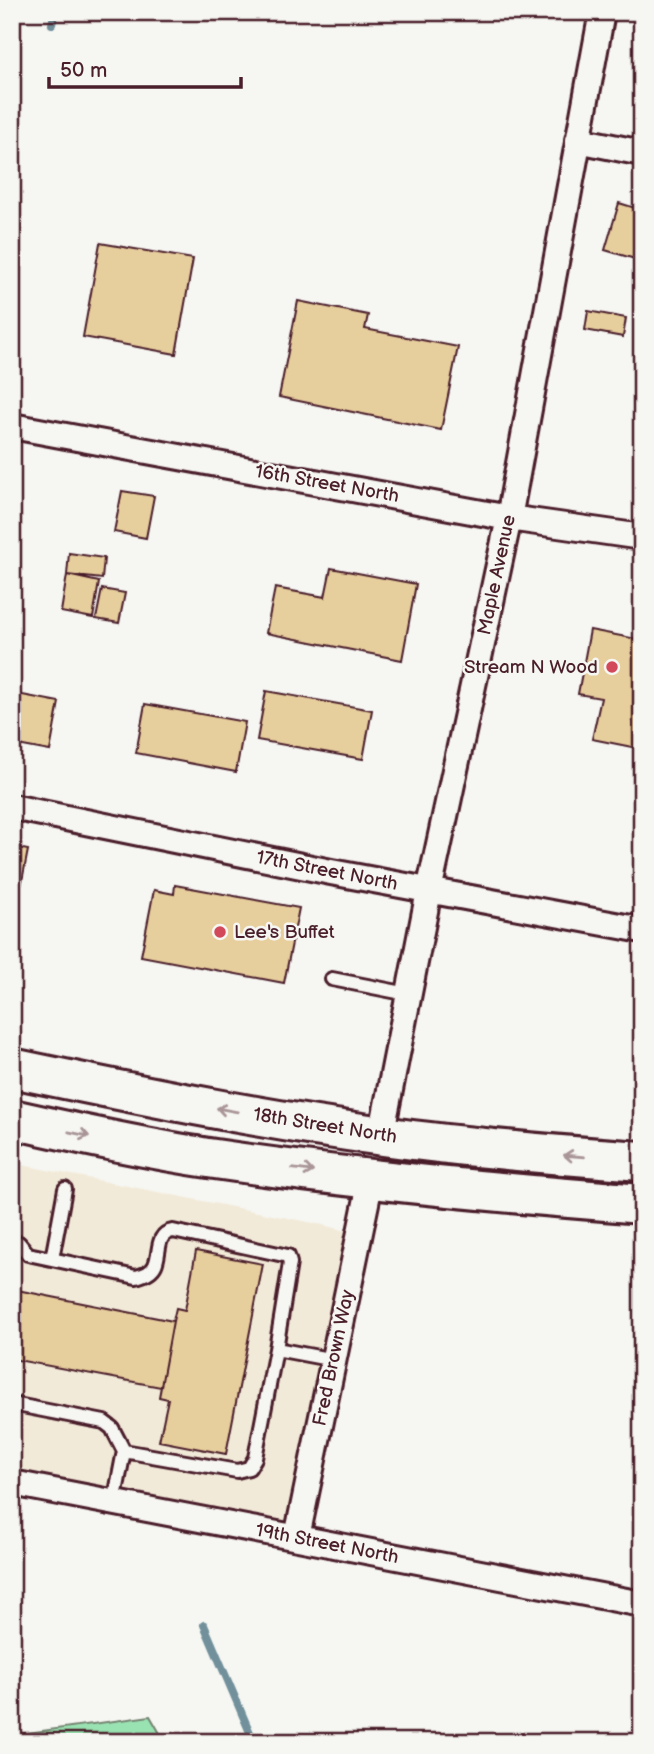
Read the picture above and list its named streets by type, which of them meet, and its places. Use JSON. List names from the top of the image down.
{
  "streets": {
    "main road": ["18th Street North"],
    "street": [
      "16th Street North",
      "Maple Avenue",
      "17th Street North",
      "Fred Brown Way",
      "19th Street North"
    ]
  },
  "crossings": [
    ["16th Street North", "Maple Avenue"],
    ["Maple Avenue", "17th Street North"],
    ["Maple Avenue", "18th Street North"],
    ["Fred Brown Way", "19th Street North"]
  ],
  "places": ["Stream N Wood", "Lee's Buffet"],
  "scale_bar": "50 m"
}
